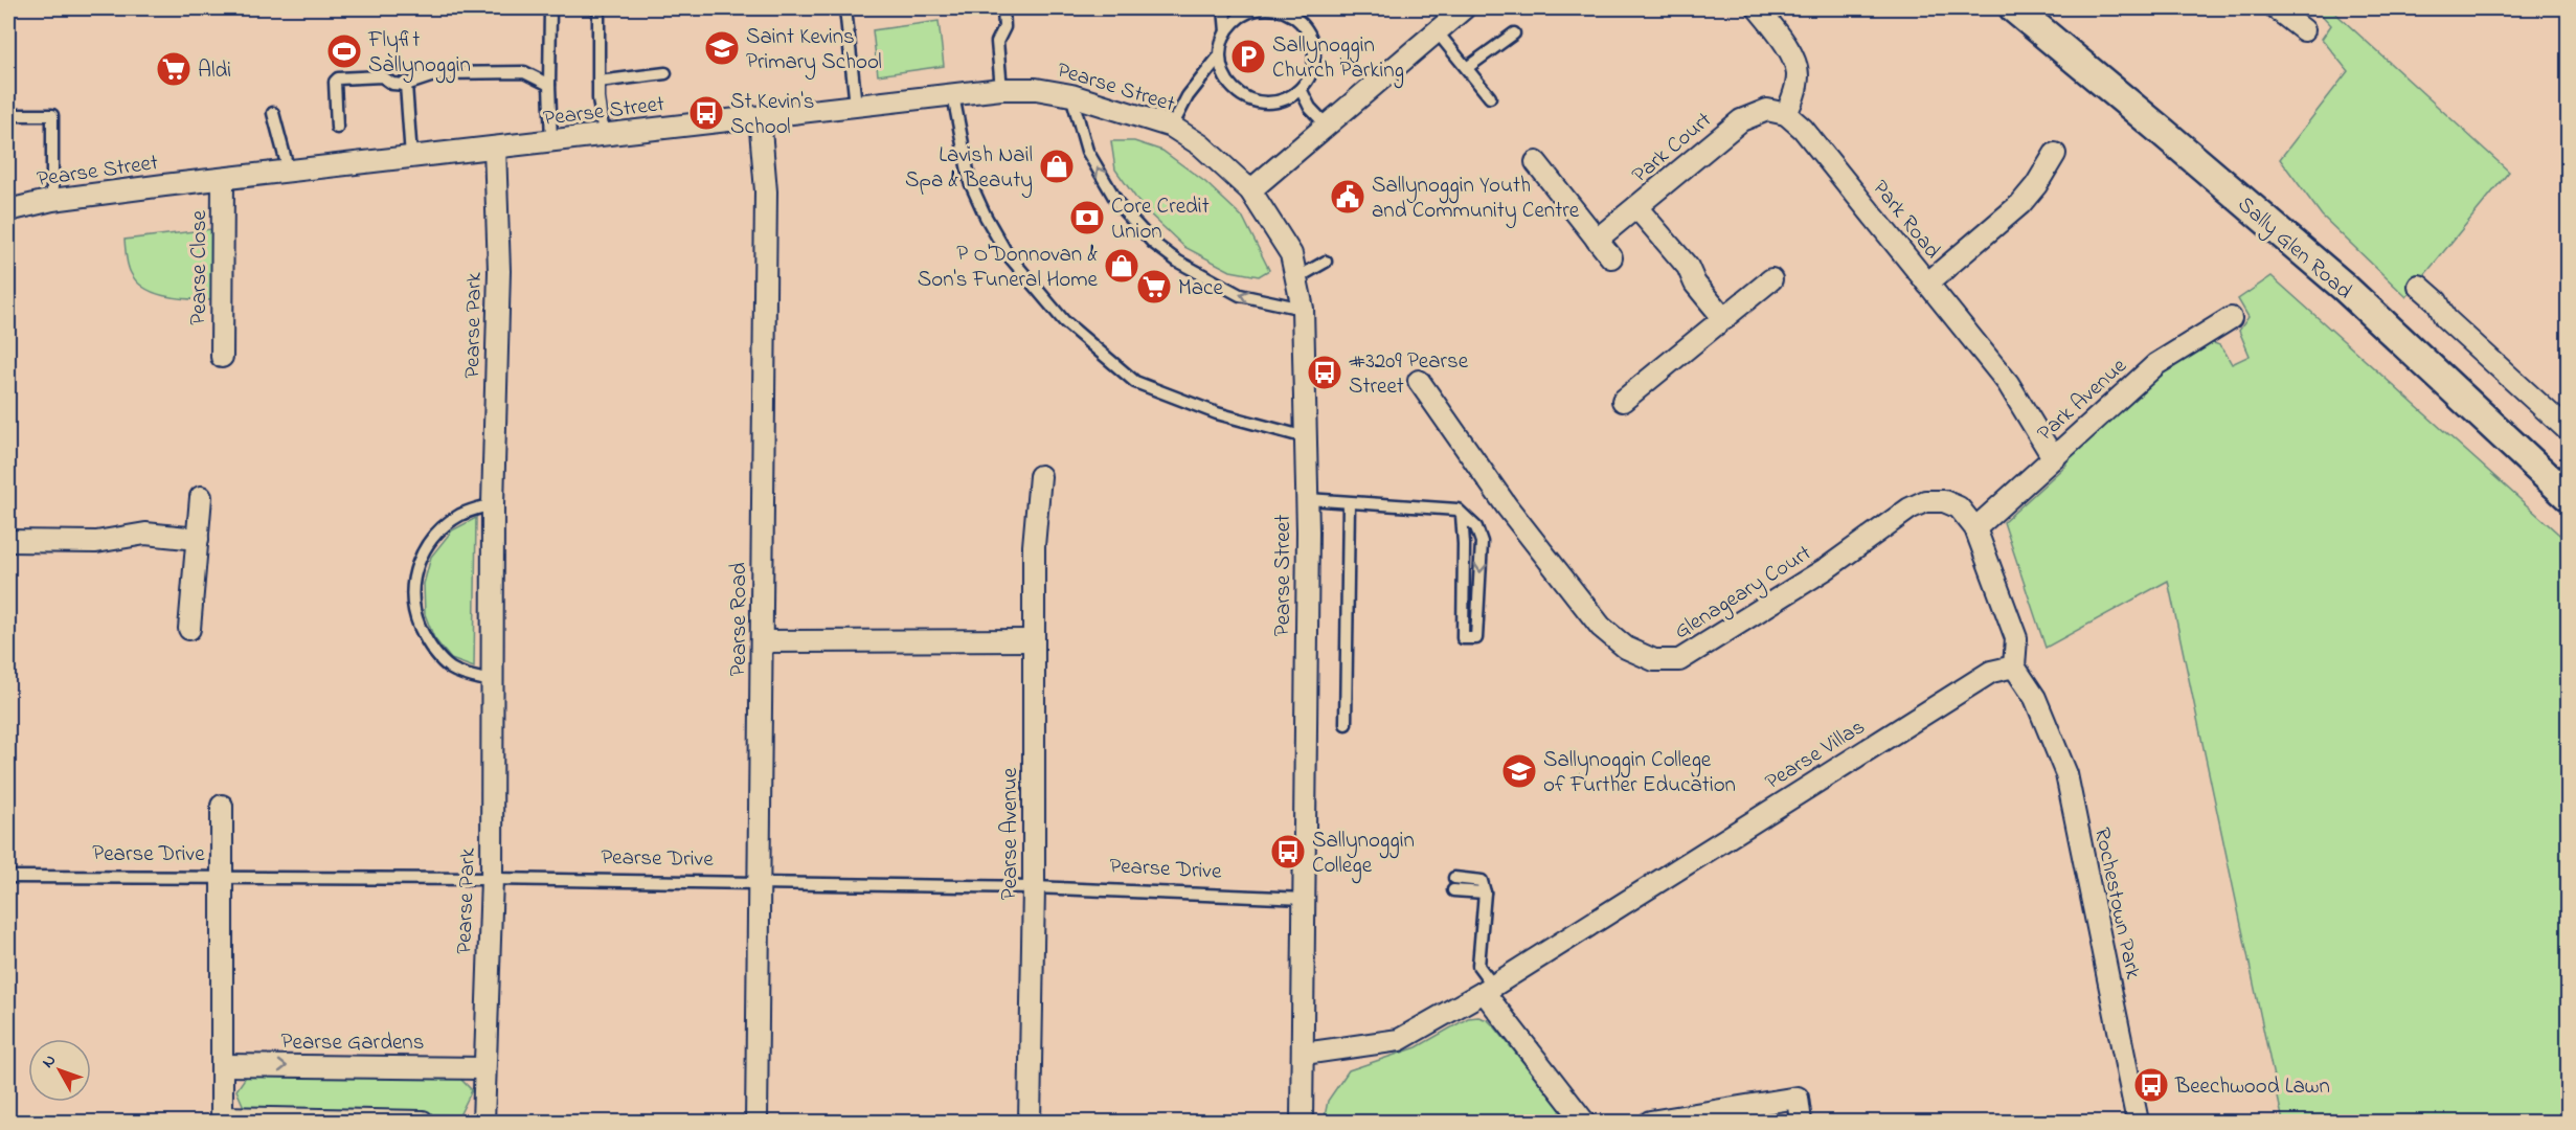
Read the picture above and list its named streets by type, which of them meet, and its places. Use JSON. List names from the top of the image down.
{
  "streets": {
    "main road": ["Sally Glen Road"],
    "street": [
      "Pearse Street",
      "Park Court",
      "Park Road",
      "Pearse Close",
      "Pearse Park",
      "Park Avenue",
      "Glenageary Court",
      "Pearse Road",
      "Pearse Villas",
      "Pearse Avenue",
      "Rochestown Park",
      "Pearse Gardens"
    ],
    "lane": ["Pearse Drive"]
  },
  "crossings": [
    ["Pearse Street", "Pearse Close"],
    ["Pearse Street", "Pearse Park"],
    ["Pearse Street", "Pearse Road"],
    ["Pearse Street", "Pearse Villas"],
    ["Pearse Street", "Pearse Drive"],
    ["Park Court", "Park Road"],
    ["Park Road", "Park Avenue"],
    ["Pearse Park", "Pearse Drive"],
    ["Pearse Park", "Pearse Gardens"],
    ["Park Avenue", "Glenageary Court"],
    ["Glenageary Court", "Pearse Villas"],
    ["Glenageary Court", "Rochestown Park"],
    ["Pearse Road", "Pearse Drive"],
    ["Pearse Villas", "Rochestown Park"],
    ["Pearse Avenue", "Pearse Drive"]
  ],
  "places": {
    "school or university": ["Saint Kevins Primary School", "Sallynoggin College of Further Education"],
    "sports": ["Flyfit Sallynoggin"],
    "parking": ["Sallynoggin Church Parking"],
    "supermarket": ["Aldi", "Mace"],
    "bus stop": [
      "St Kevin's School",
      "#3209 Pearse Street",
      "Sallynoggin College",
      "Beechwood Lawn"
    ],
    "shop": ["Lavish Nail Spa & Beauty", "P O'Donnovan & Son's Funeral Home"],
    "public building": ["Sallynoggin Youth and Community Centre"],
    "bank": ["Core Credit Union"]
  },
  "north": "top left"
}
